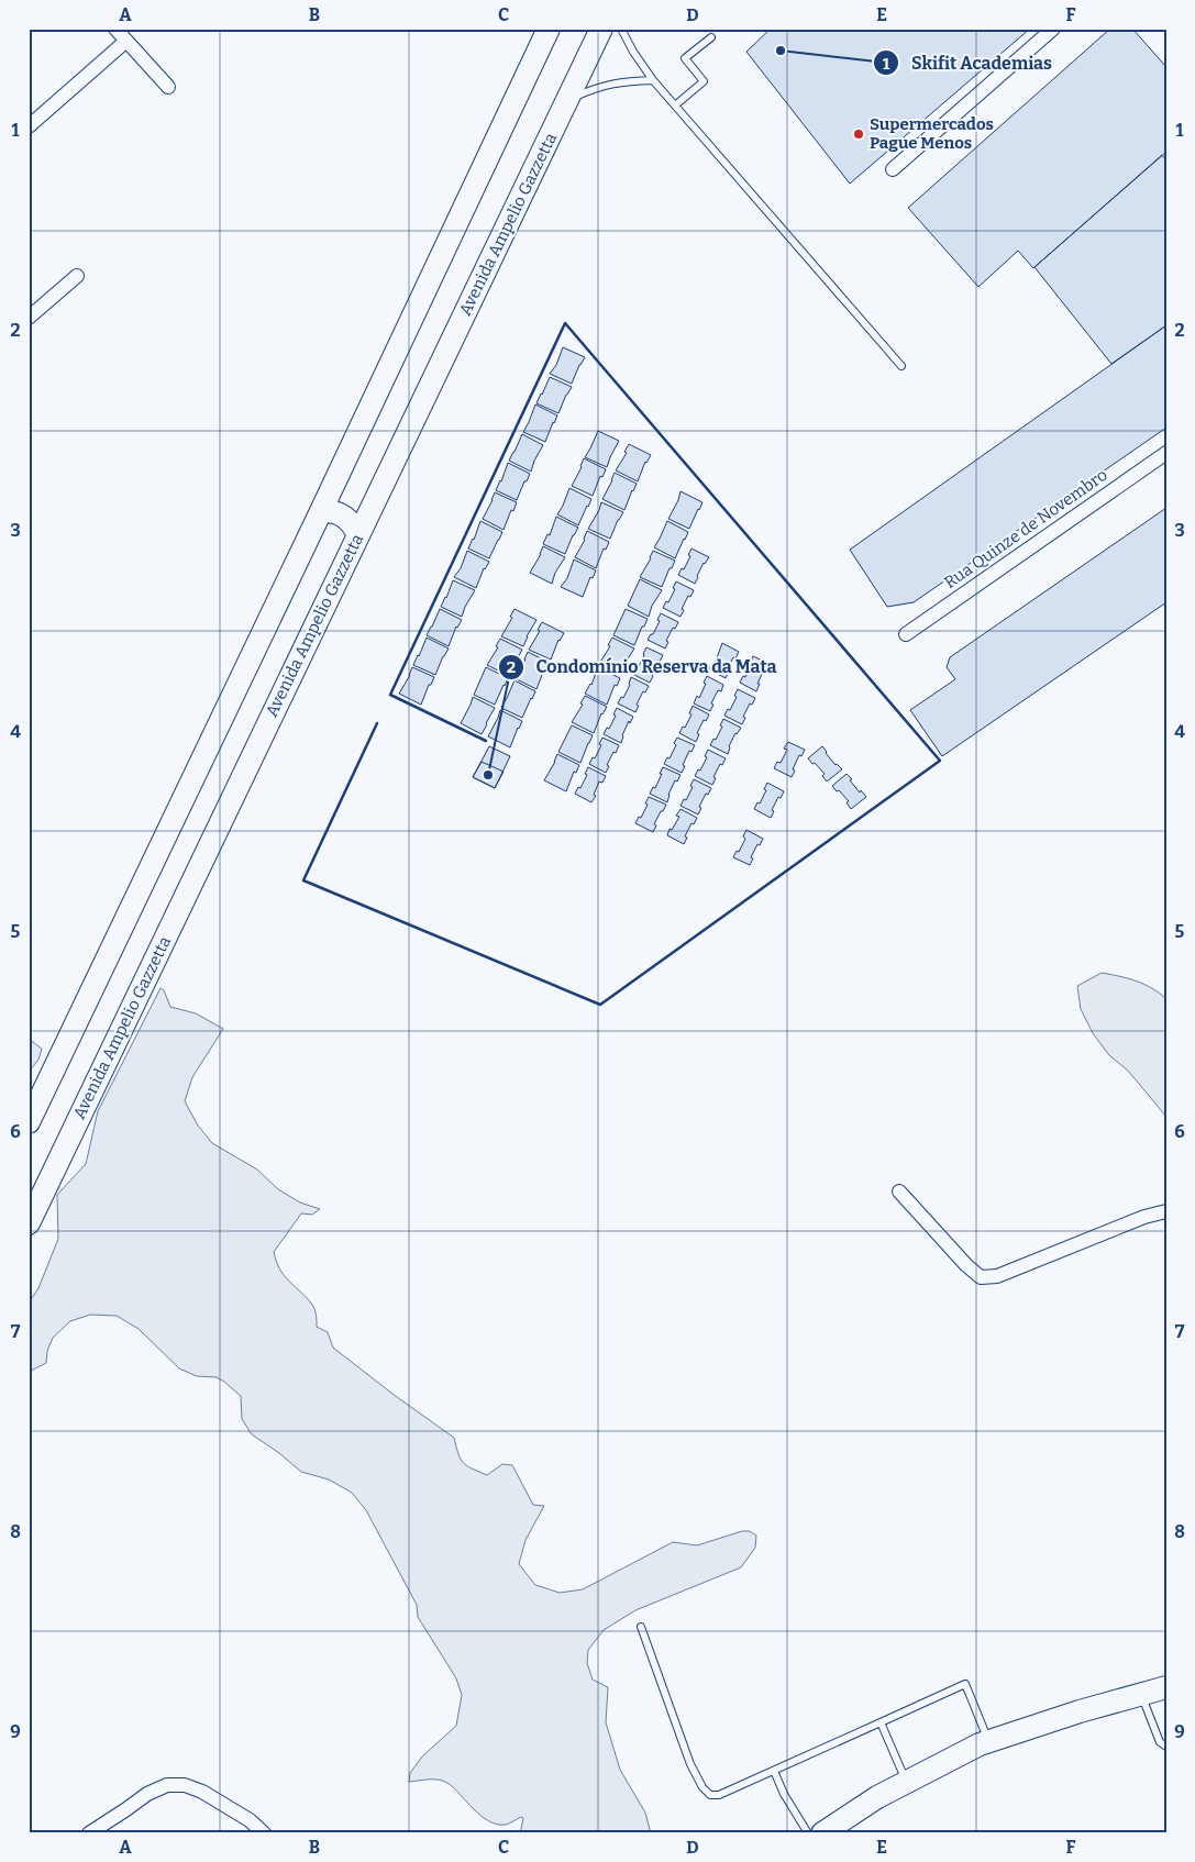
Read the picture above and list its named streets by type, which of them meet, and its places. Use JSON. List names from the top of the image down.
{
  "streets": {
    "main road": ["Avenida Ampelio Gazzetta"],
    "street": ["Rua Quinze de Novembro"]
  },
  "places": ["Skifit Academias", "Supermercados Pague Menos", "Condomínio Reserva da Mata"],
  "grid": {
    "columns": [
      "A",
      "B",
      "C",
      "D",
      "E",
      "F"
    ],
    "rows": [
      "1",
      "2",
      "3",
      "4",
      "5",
      "6",
      "7",
      "8",
      "9"
    ]
  }
}
